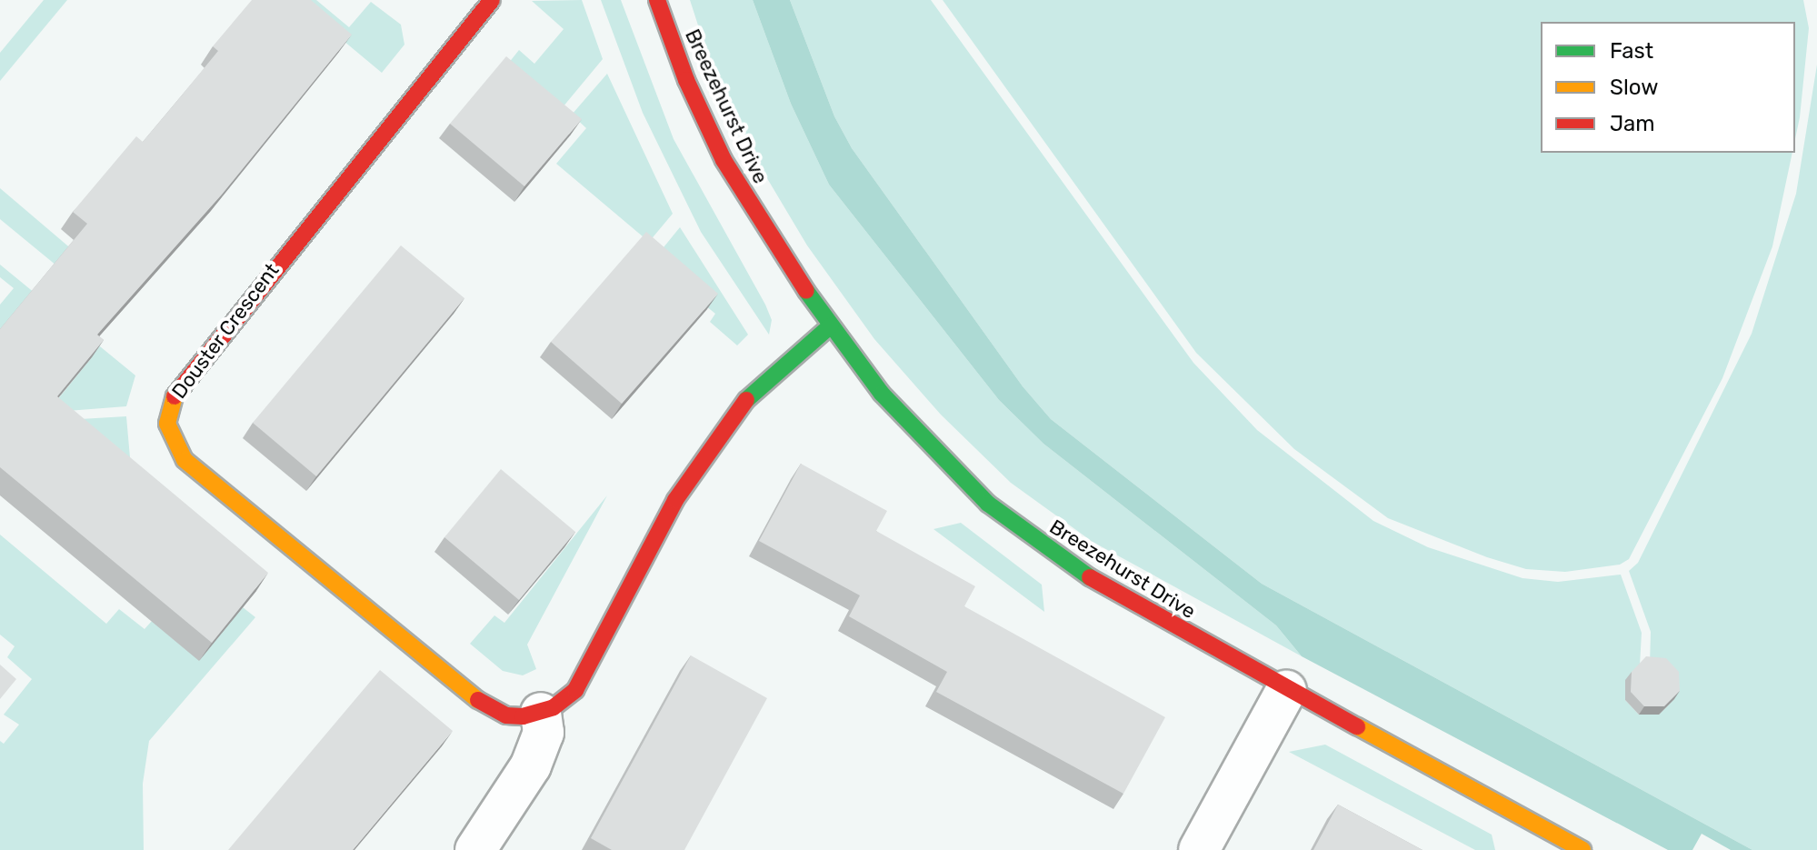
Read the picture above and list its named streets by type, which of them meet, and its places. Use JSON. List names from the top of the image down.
{
  "streets": {
    "street": ["Breezehurst Drive", "Douster Crescent"]
  },
  "crossings": [
    ["Breezehurst Drive", "Douster Crescent"]
  ],
  "legend": ["Fast", "Slow", "Jam"]
}
